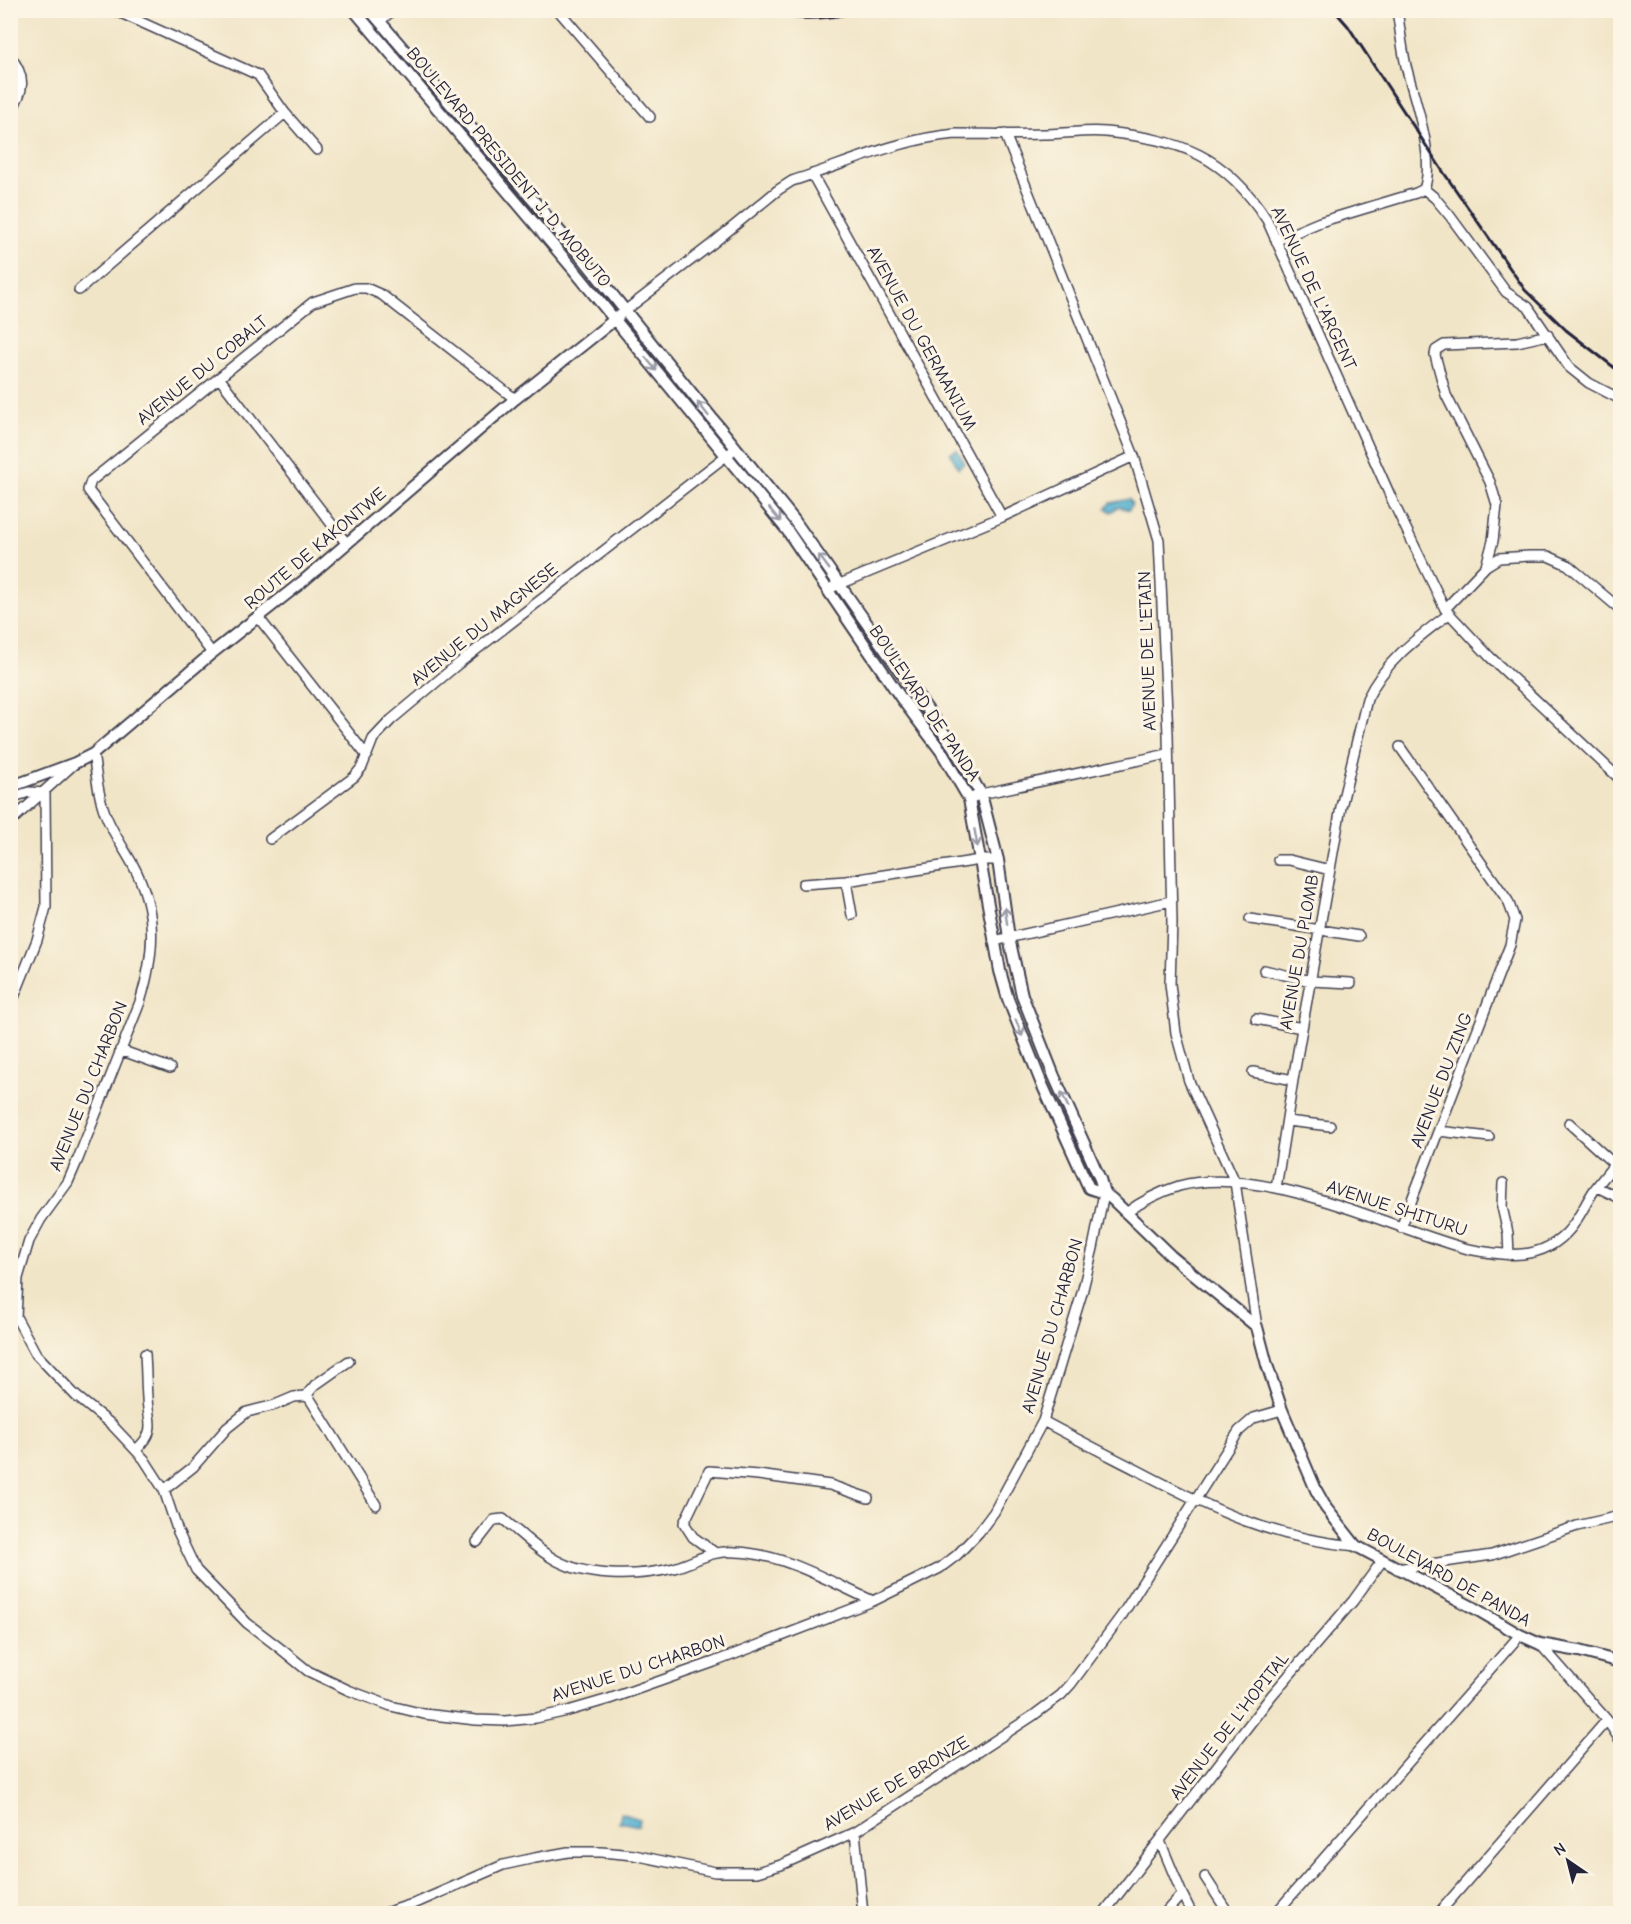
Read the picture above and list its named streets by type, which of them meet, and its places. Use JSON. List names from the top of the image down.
{
  "streets": {
    "street": [
      "BOULEVARD PRESIDENT J. D. MOBUTO",
      "AVENUE DE L'ARGENT",
      "AVENUE DU GERMANIUM",
      "AVENUE DU COBALT",
      "ROUTE DE KAKONTWE",
      "AVENUE DU MAGNESE",
      "AVENUE DE L'ETAIN",
      "BOULEVARD DE PANDA",
      "AVENUE DU PLOMB",
      "AVENUE DU ZING",
      "AVENUE DU CHARBON",
      "AVENUE SHITURU",
      "AVENUE DE L'HOPITAL",
      "AVENUE DE BRONZE"
    ]
  },
  "crossings": [
    ["BOULEVARD PRESIDENT J. D. MOBUTO", "AVENUE DE L'ARGENT"],
    ["BOULEVARD PRESIDENT J. D. MOBUTO", "ROUTE DE KAKONTWE"],
    ["BOULEVARD PRESIDENT J. D. MOBUTO", "BOULEVARD DE PANDA"],
    ["AVENUE DE L'ARGENT", "AVENUE DU GERMANIUM"],
    ["AVENUE DE L'ARGENT", "ROUTE DE KAKONTWE"],
    ["AVENUE DE L'ARGENT", "AVENUE DE L'ETAIN"],
    ["AVENUE DE L'ARGENT", "BOULEVARD DE PANDA"],
    ["AVENUE DE L'ARGENT", "AVENUE DU PLOMB"],
    ["AVENUE DU COBALT", "ROUTE DE KAKONTWE"],
    ["ROUTE DE KAKONTWE", "BOULEVARD DE PANDA"],
    ["ROUTE DE KAKONTWE", "AVENUE DU CHARBON"],
    ["AVENUE DU MAGNESE", "BOULEVARD DE PANDA"],
    ["AVENUE DE L'ETAIN", "BOULEVARD DE PANDA"],
    ["AVENUE DE L'ETAIN", "AVENUE SHITURU"],
    ["BOULEVARD DE PANDA", "AVENUE DU CHARBON"],
    ["BOULEVARD DE PANDA", "AVENUE SHITURU"],
    ["BOULEVARD DE PANDA", "AVENUE DE L'HOPITAL"],
    ["BOULEVARD DE PANDA", "AVENUE DE BRONZE"],
    ["AVENUE DU PLOMB", "AVENUE SHITURU"],
    ["AVENUE DU ZING", "AVENUE SHITURU"]
  ],
  "north": "top left"
}
